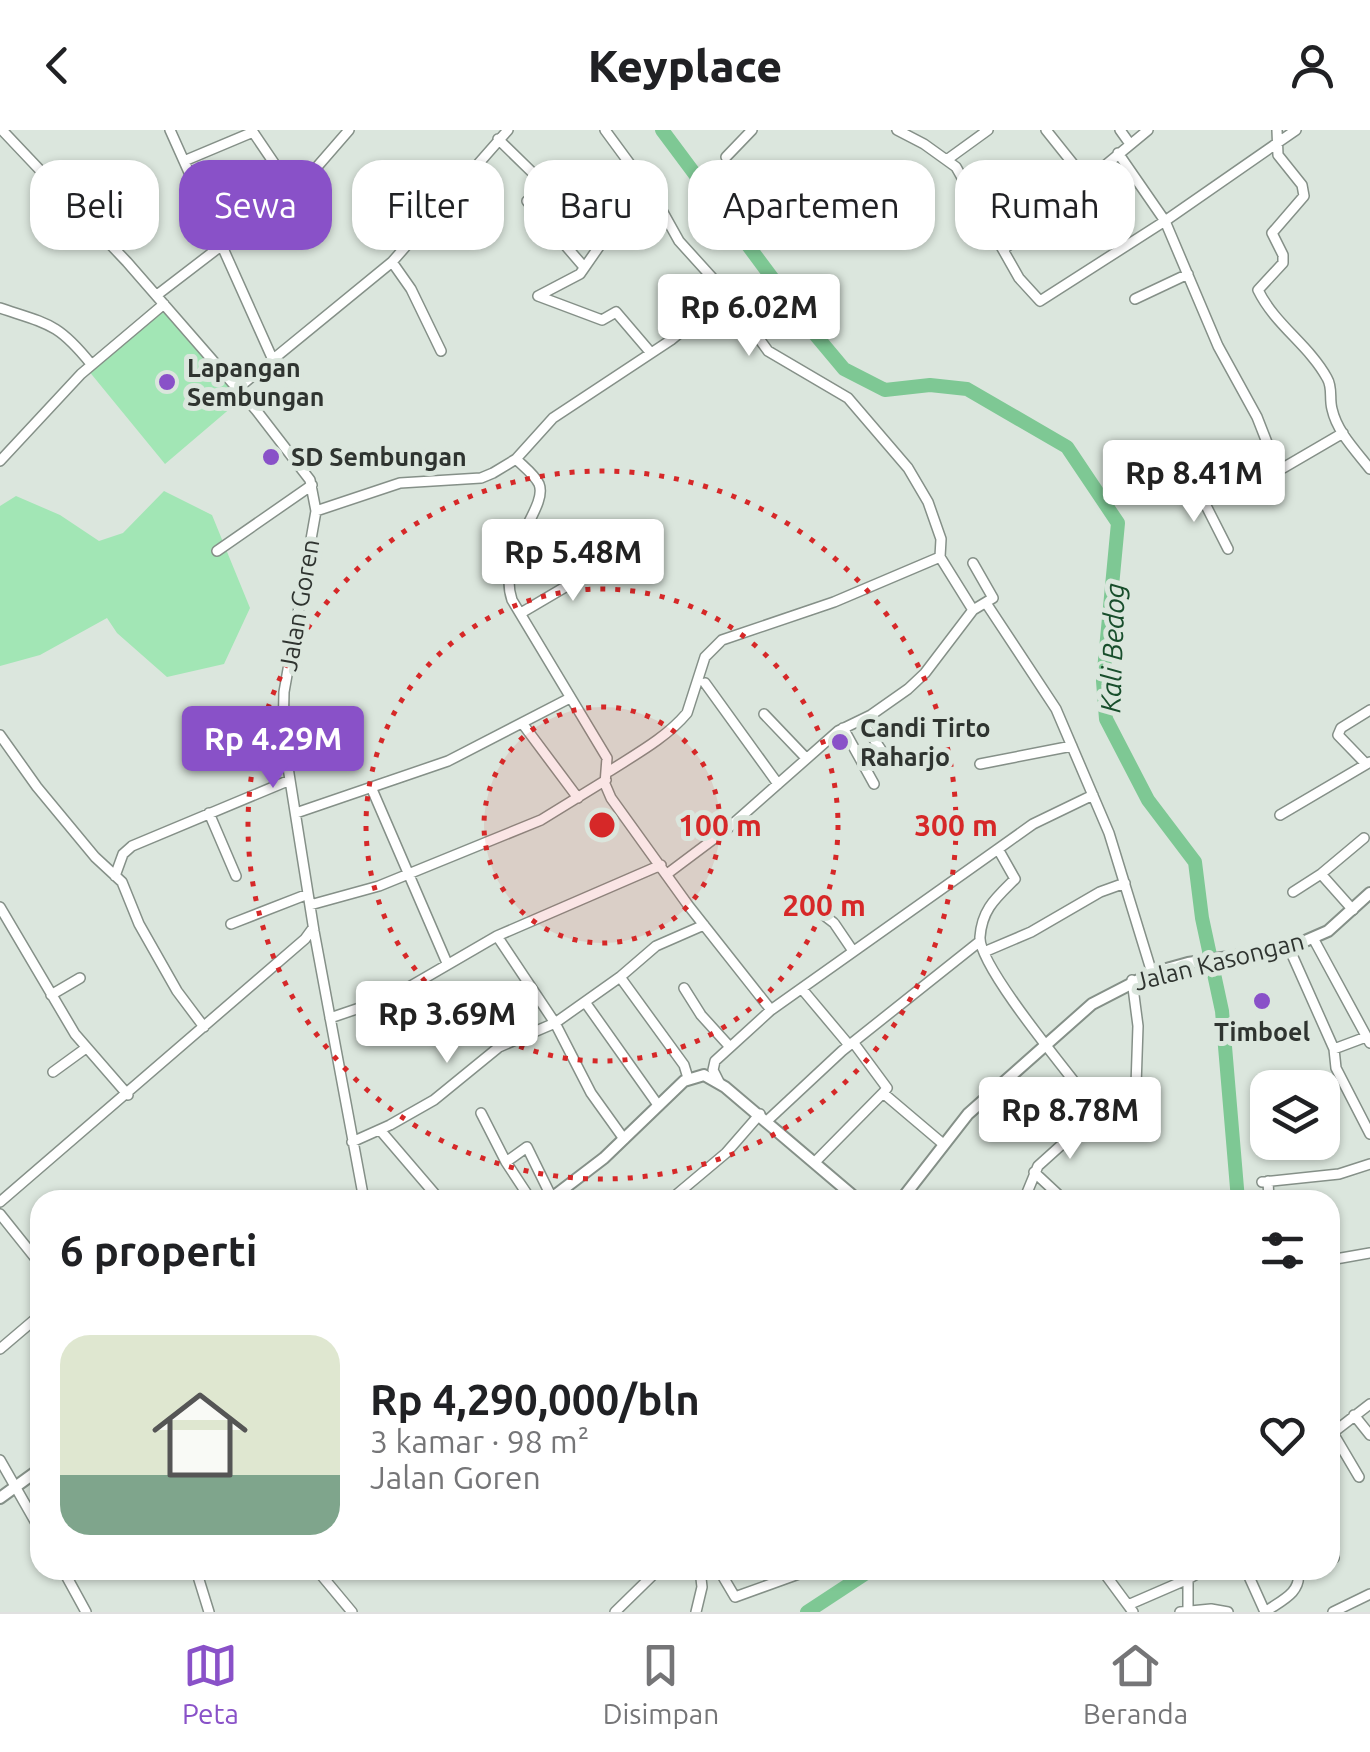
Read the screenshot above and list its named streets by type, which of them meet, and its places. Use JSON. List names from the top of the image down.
{
  "streets": {
    "main road": ["Jalan Kasongan"],
    "street": ["Jalan Goren"]
  },
  "water": ["Kali Bedog"],
  "places": [
    "Lapangan Sembungan",
    "SD Sembungan",
    "Candi Tirto Raharjo",
    "Timboel"
  ],
  "page": {
    "header": "Keyplace",
    "chip": [
      "Beli",
      "Sewa",
      "Filter",
      "Baru",
      "Apartemen",
      "Rumah"
    ],
    "price": [
      "Rp 6.02M",
      "Rp 8.41M",
      "Rp 5.48M",
      "Rp 4.29M",
      "Rp 3.69M",
      "Rp 8.78M"
    ],
    "heading": "6 properti",
    "list": [
      {
        "name": "Rp 4,290,000/bln",
        "note": "3 kamar · 98 m² · Jalan Goren"
      }
    ],
    "tabs": ["Peta", "Disimpan", "Beranda"]
  },
  "rings": ["100 m", "300 m", "200 m"]
}
